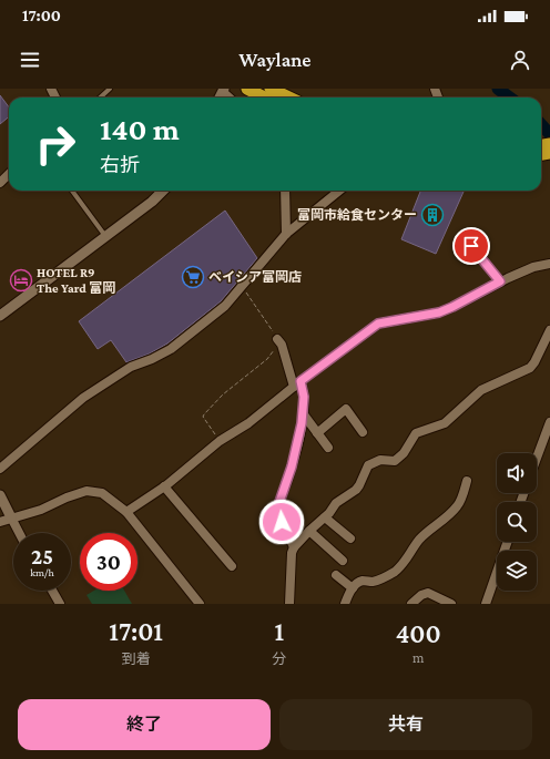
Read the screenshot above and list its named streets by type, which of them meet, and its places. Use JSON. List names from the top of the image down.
{
  "places": {
    "building": ["富岡市給食センター"],
    "supermarket": ["ベイシア富岡店"],
    "hotel": ["HOTEL R9 The Yard 富岡"]
  },
  "page": {
    "status": "17:00",
    "header": "Waylane",
    "turn": ["140 m", "右折"],
    "speed": "25 km/h",
    "limit": "30",
    "eta": [
      "17:01",
      "到着",
      "1",
      "分",
      "400",
      "m"
    ],
    "buttons": ["終了", "共有"]
  }
}
